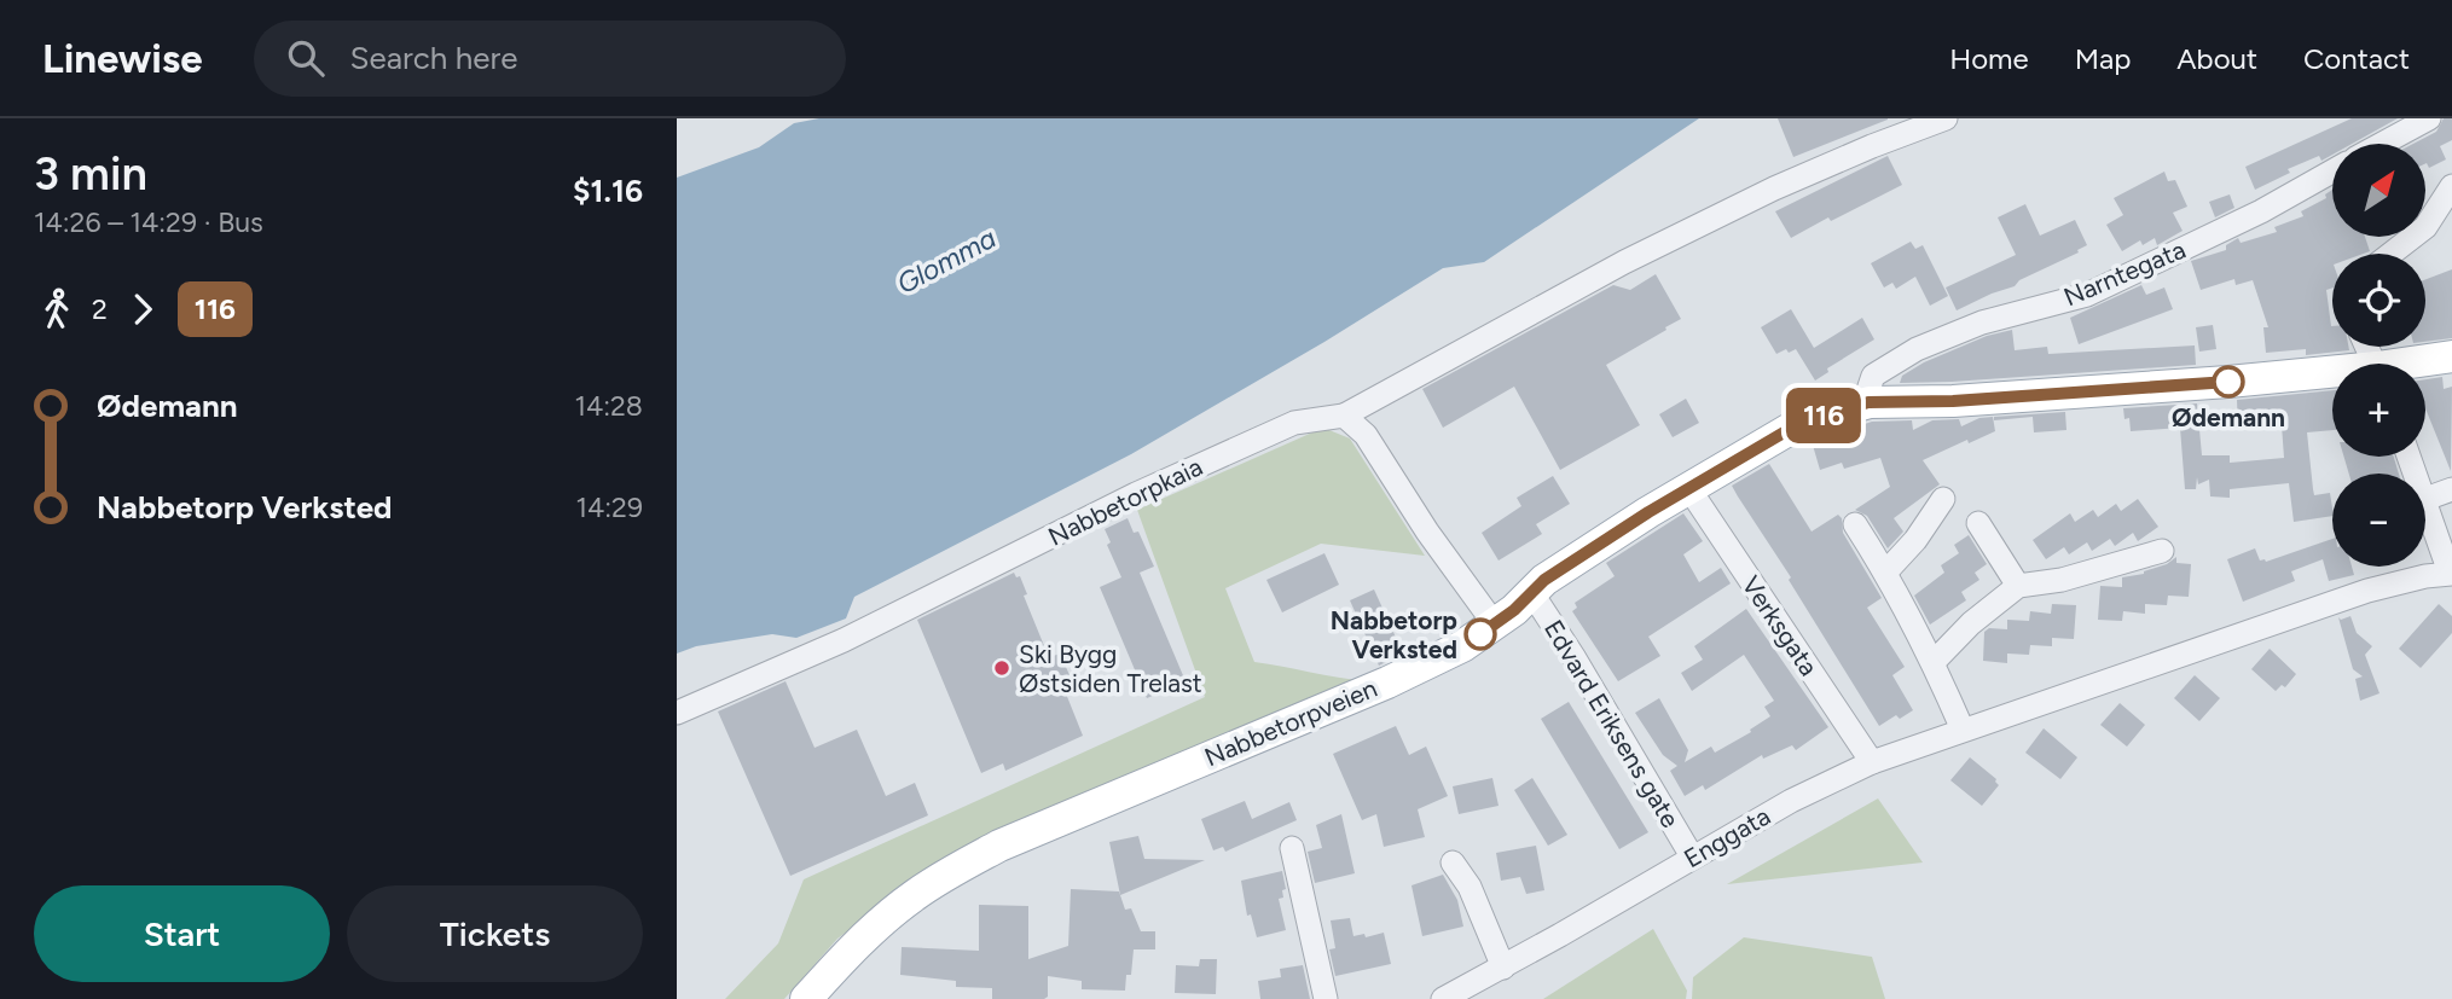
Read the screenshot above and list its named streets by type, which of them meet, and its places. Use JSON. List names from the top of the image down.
{
  "streets": {
    "main road": ["Nabbetorpveien"],
    "street": [
      "Narntegata",
      "Nabbetorpkaia",
      "Verksgata",
      "Edvard Eriksens gate",
      "Enggata"
    ]
  },
  "crossings": [
    ["Narntegata", "Nabbetorpveien"],
    ["Verksgata", "Nabbetorpveien"],
    ["Verksgata", "Enggata"],
    ["Nabbetorpveien", "Edvard Eriksens gate"],
    ["Edvard Eriksens gate", "Enggata"]
  ],
  "water": ["Glomma"],
  "places": ["Ødemann", "Nabbetorp Verksted", "Ski Bygg Østsiden Trelast"],
  "lines": ["bus line 116"],
  "north": "top right",
  "page": {
    "header": "Linewise",
    "search": "Search here",
    "nav": [
      "Home",
      "Map",
      "About",
      "Contact"
    ],
    "heading": ["3 min", "14:26 – 14:29 · Bus", "$1.16"],
    "on_map": "116",
    "map_buttons": ["+", "−"],
    "legs": ["2", "116"],
    "list": [
      {
        "name": "Ødemann",
        "value": "14:28"
      },
      {
        "name": "Nabbetorp Verksted",
        "value": "14:29"
      }
    ],
    "buttons": ["Start", "Tickets"]
  }
}
